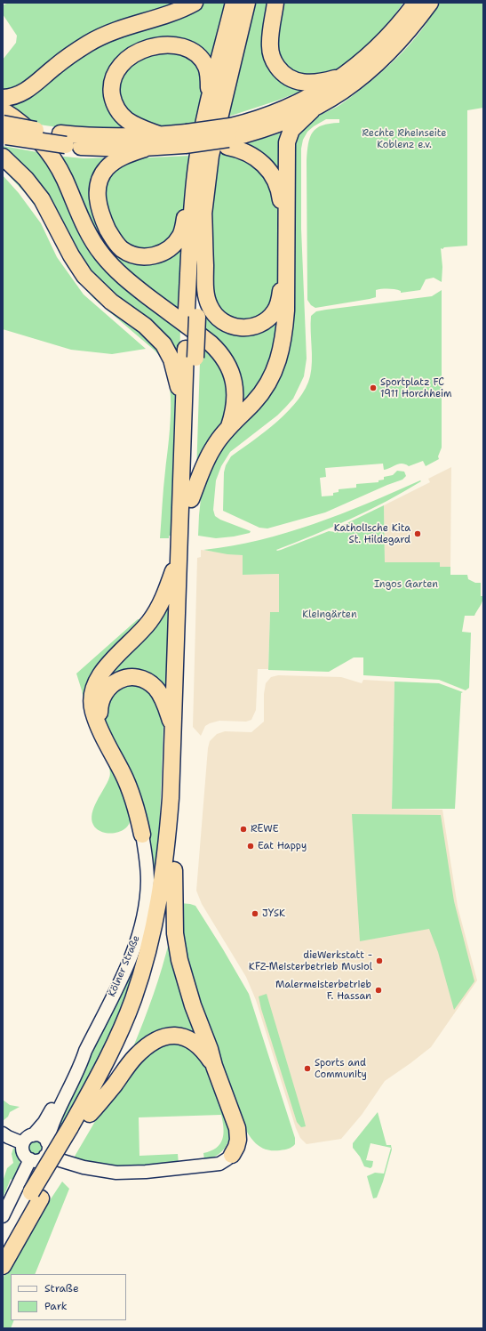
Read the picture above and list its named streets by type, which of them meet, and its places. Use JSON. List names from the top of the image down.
{
  "streets": {
    "street": ["Kölner Straße"]
  },
  "parks": ["Rechte Rheinseite Koblenz e.v.", "Ingos Garten", "Kleingärten"],
  "places": [
    "Sportplatz FC 1911 Horchheim",
    "Katholische Kita St. Hildegard",
    "REWE",
    "Eat Happy",
    "JYSK",
    "dieWerkstatt - KFZ-Meisterbetrieb Musiol",
    "Malermeisterbetrieb F. Hassan",
    "Sports and Community"
  ],
  "legend": ["Straße", "Park"]
}
